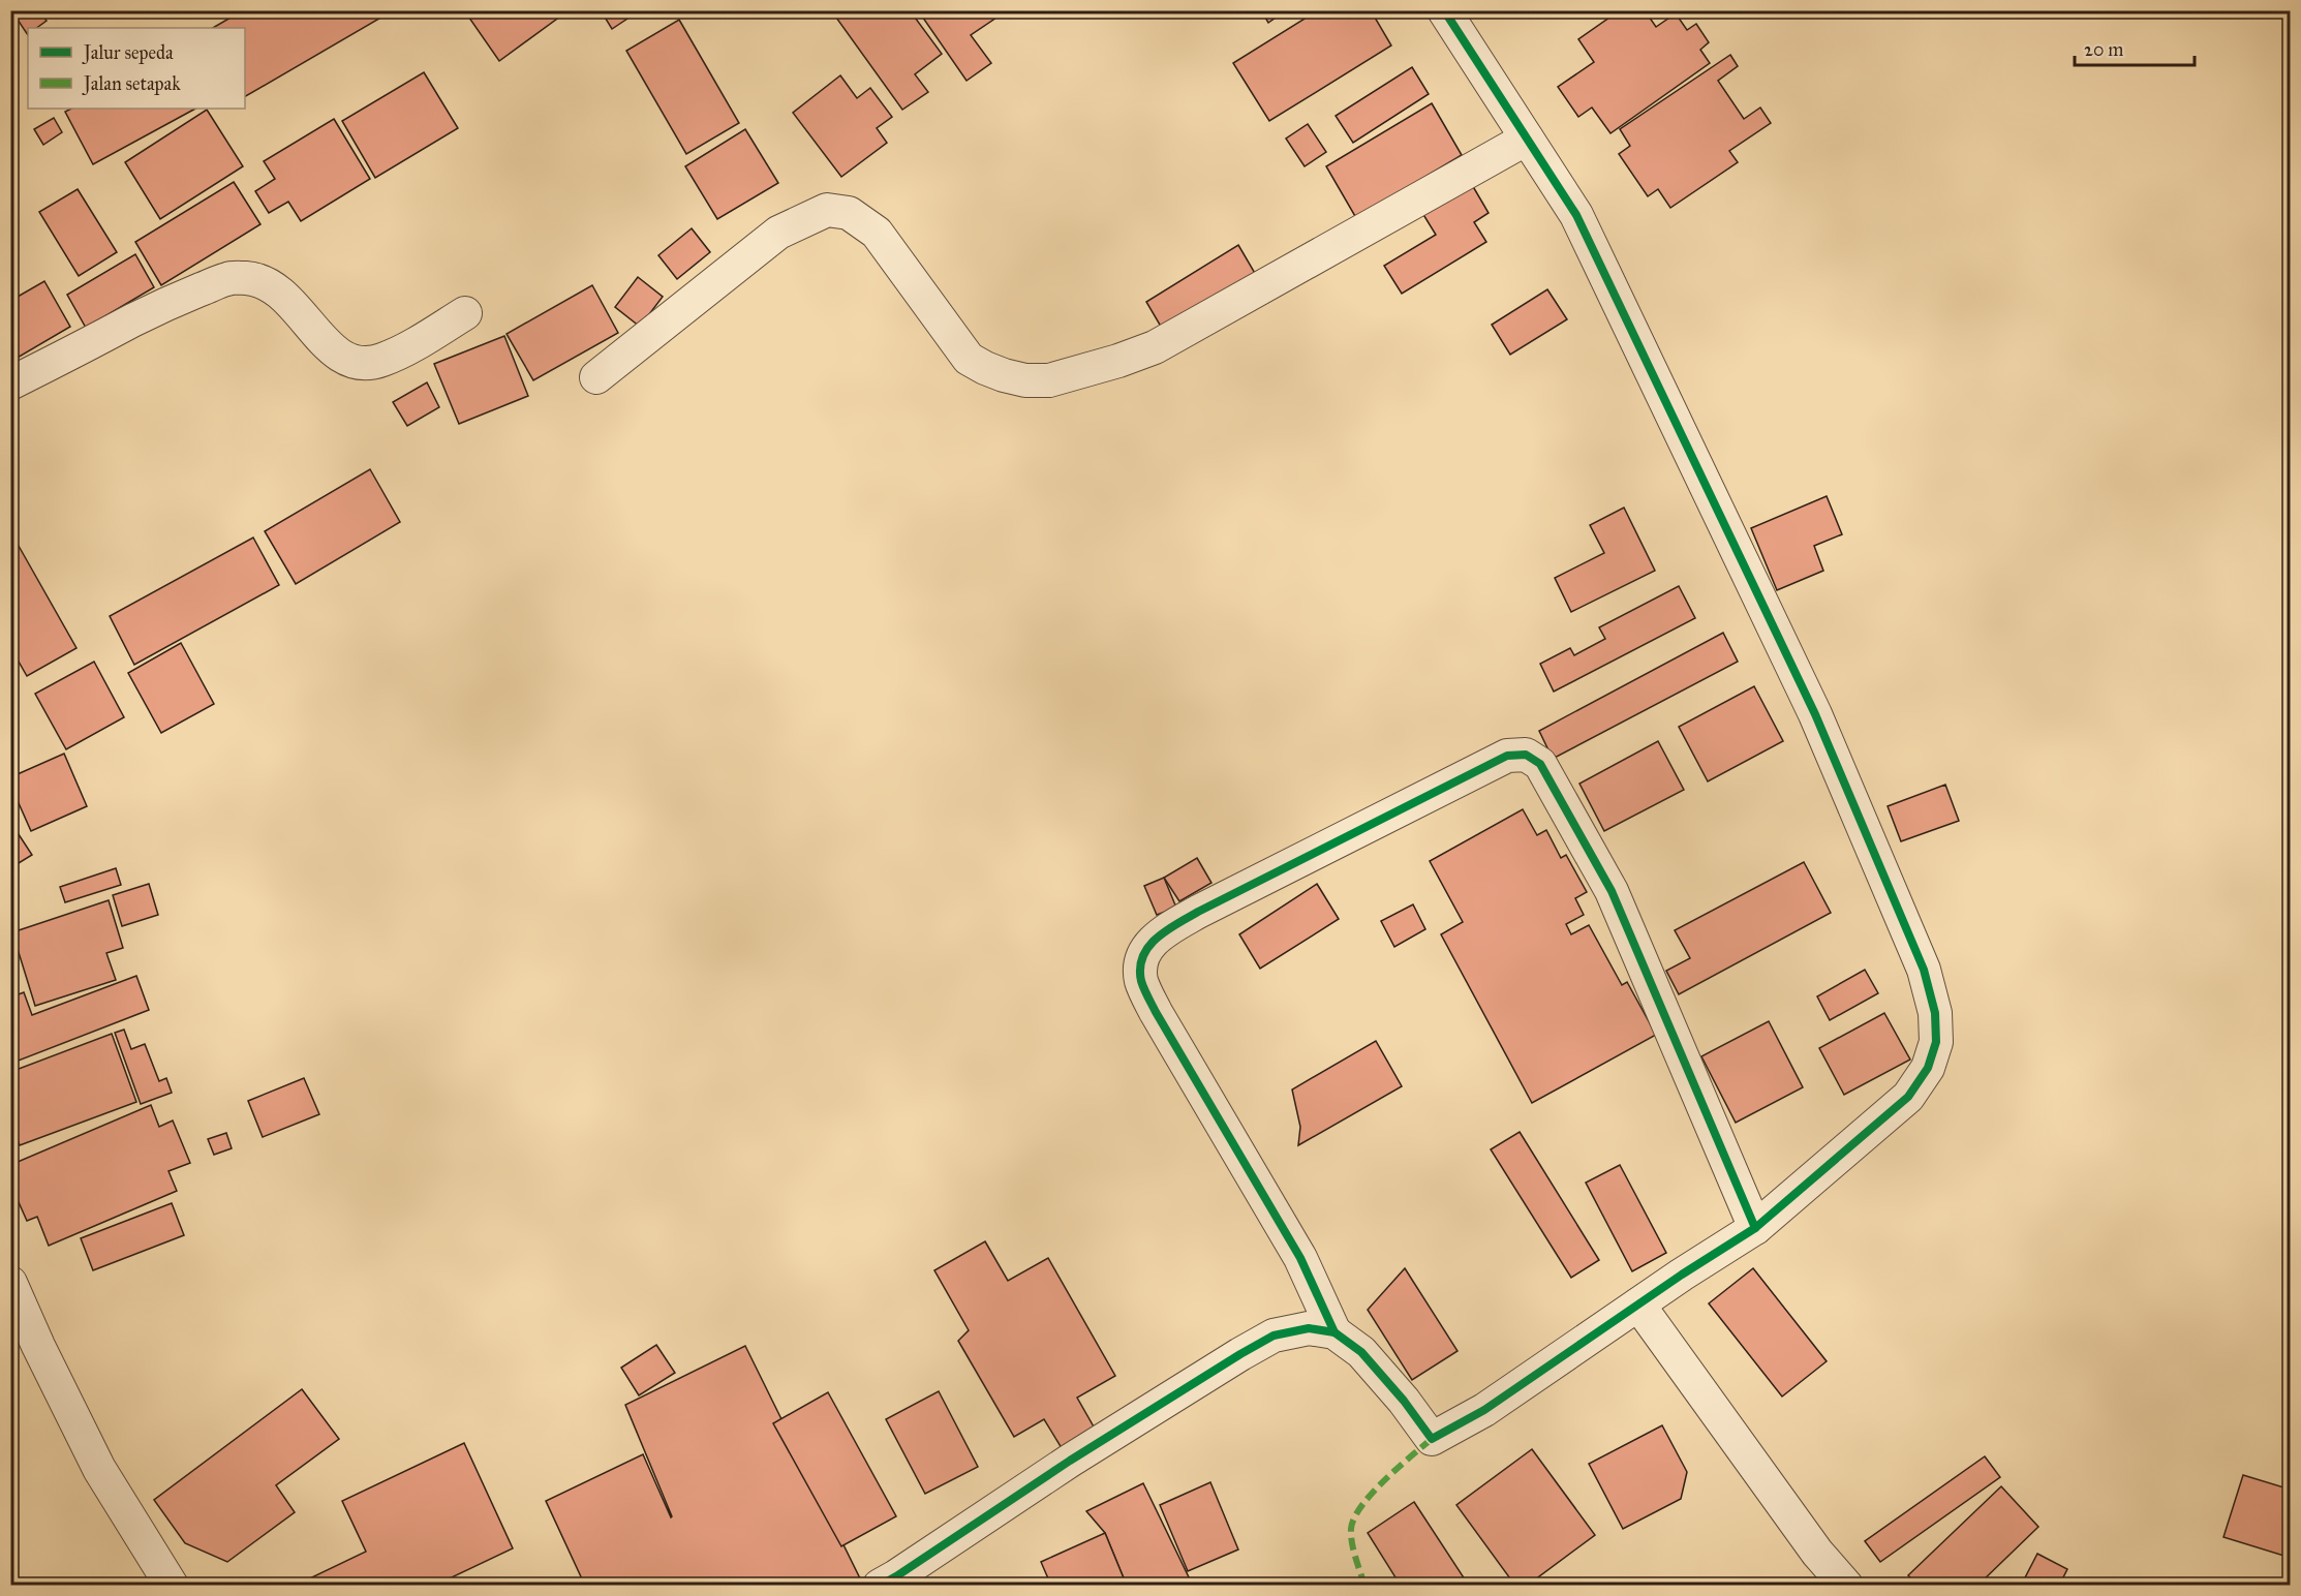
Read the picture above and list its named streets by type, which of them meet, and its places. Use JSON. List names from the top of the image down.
{
  "legend": ["Jalur sepeda", "Jalan setapak"],
  "scale_bar": "20 m"
}
